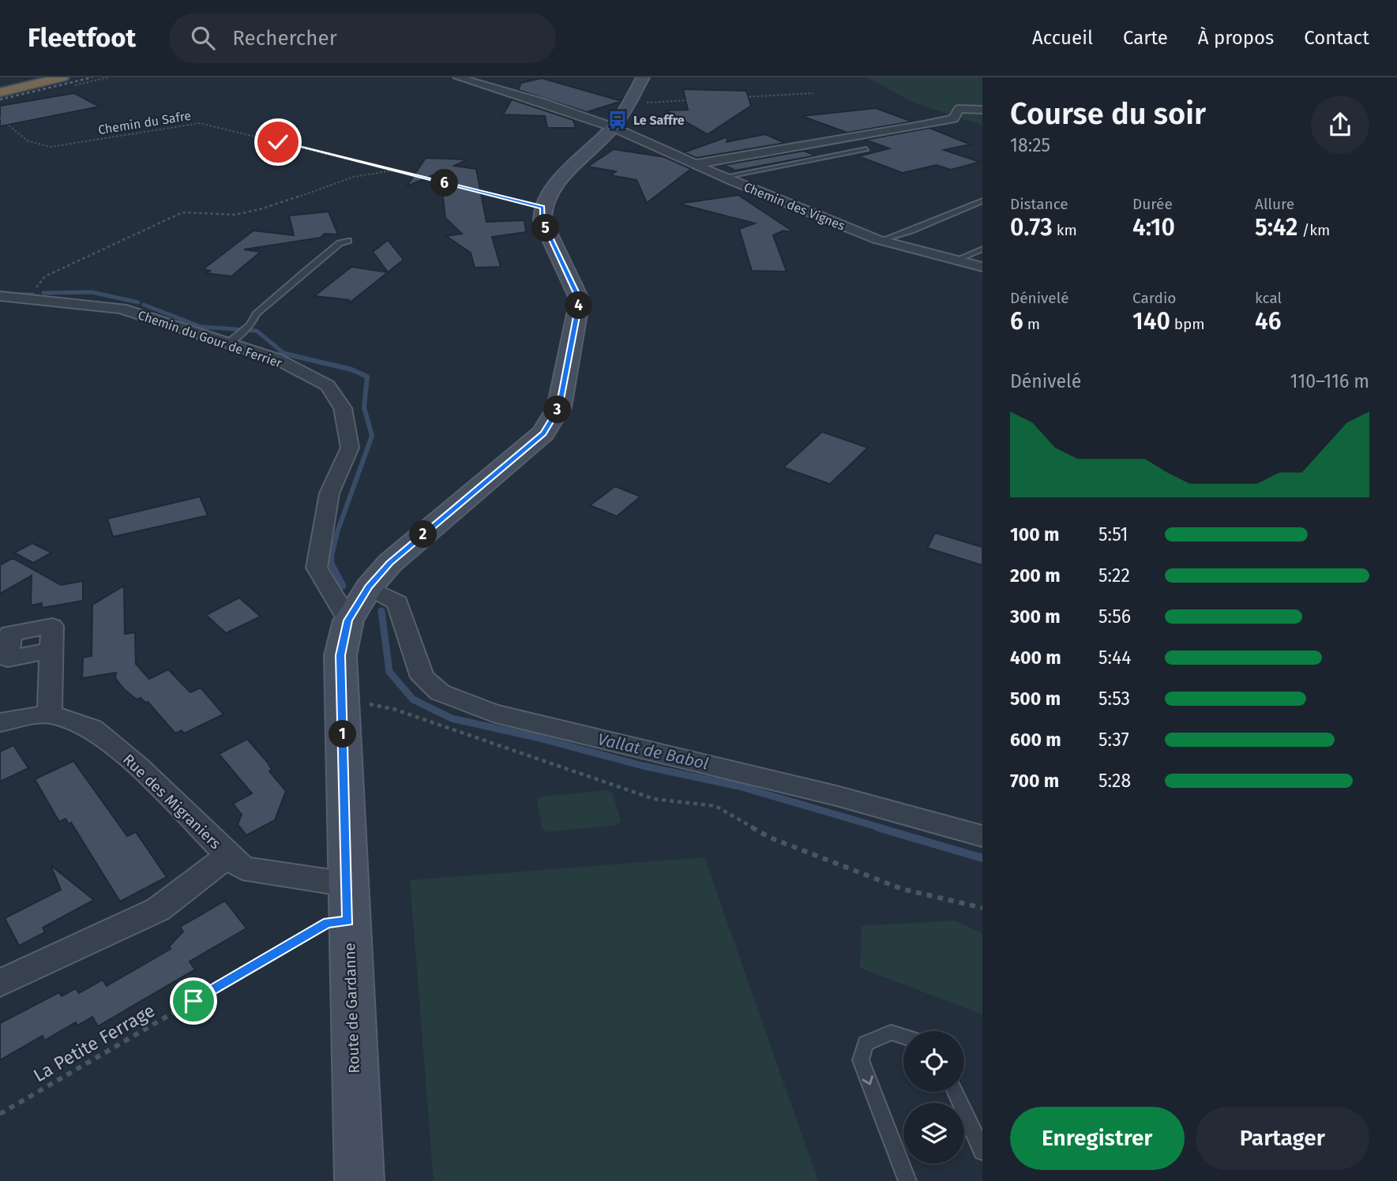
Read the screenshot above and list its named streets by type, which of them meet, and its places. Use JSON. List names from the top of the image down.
{
  "streets": {
    "street": [
      "Chemin des Vignes",
      "Chemin du Gour de Ferrier",
      "Rue des Migraniers",
      "Route de Gardanne"
    ],
    "path": ["Chemin du Safre", "La Petite Ferrage"]
  },
  "crossings": [
    ["Chemin du Safre", "Chemin du Gour de Ferrier"],
    ["Chemin du Safre", "Route de Gardanne"],
    ["Chemin du Gour de Ferrier", "Route de Gardanne"],
    ["Rue des Migraniers", "Route de Gardanne"],
    ["Rue des Migraniers", "La Petite Ferrage"],
    ["Route de Gardanne", "La Petite Ferrage"]
  ],
  "water": ["Vallat de Babol"],
  "places": {
    "bus stop": ["Le Saffre"]
  },
  "page": {
    "header": "Fleetfoot",
    "search": "Rechercher",
    "nav": [
      "Accueil",
      "Carte",
      "À propos",
      "Contact"
    ],
    "heading": ["Course du soir", "18:25"],
    "pins": [
      "6",
      "5",
      "4",
      "3",
      "2",
      "1"
    ],
    "stats": [
      ["Distance", "0.73 km"],
      ["Durée", "4:10"],
      ["Allure", "5:42 /km"],
      ["Dénivelé", "6 m"],
      ["Cardio", "140 bpm"],
      ["kcal", "46"]
    ],
    "chart": ["Dénivelé", "110–116 m"],
    "list": [
      {
        "name": "100 m",
        "note": "5:51"
      },
      {
        "name": "200 m",
        "note": "5:22"
      },
      {
        "name": "300 m",
        "note": "5:56"
      },
      {
        "name": "400 m",
        "note": "5:44"
      },
      {
        "name": "500 m",
        "note": "5:53"
      },
      {
        "name": "600 m",
        "note": "5:37"
      },
      {
        "name": "700 m",
        "note": "5:28"
      }
    ],
    "buttons": ["Enregistrer", "Partager"]
  }
}
